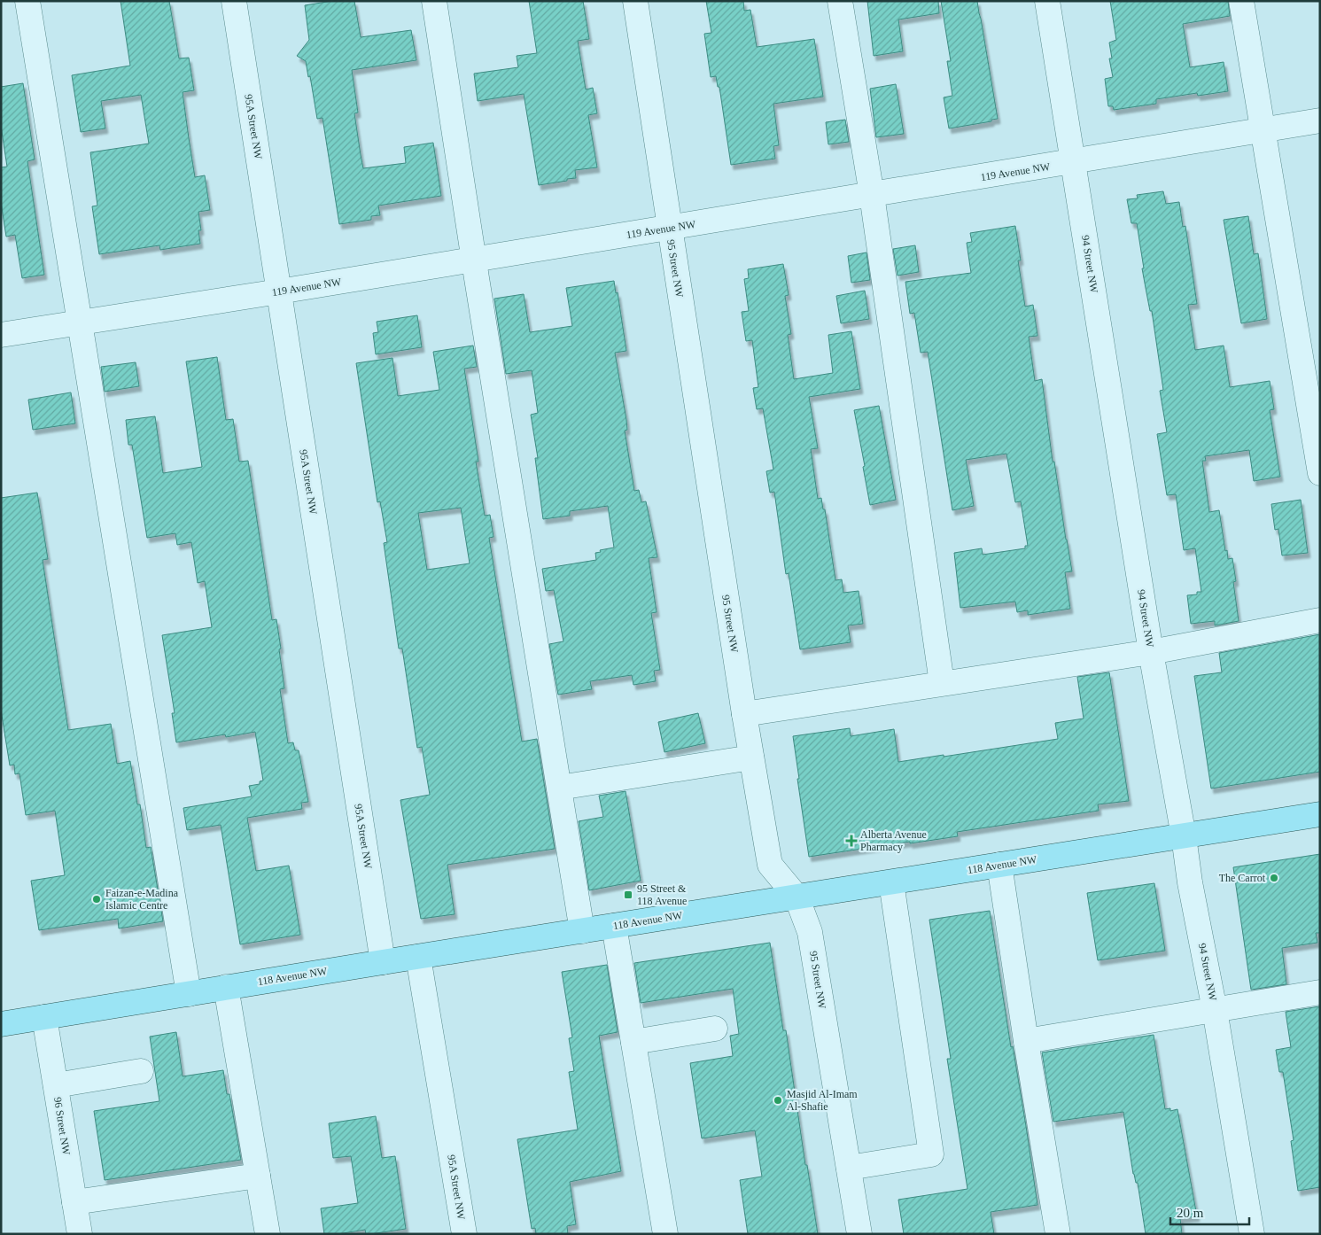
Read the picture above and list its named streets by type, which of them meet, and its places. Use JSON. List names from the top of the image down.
{
  "streets": {
    "main road": ["118 Avenue NW"],
    "street": [
      "95A Street NW",
      "119 Avenue NW",
      "94 Street NW",
      "95 Street NW",
      "96 Street NW"
    ]
  },
  "crossings": [
    ["95A Street NW", "119 Avenue NW"],
    ["95A Street NW", "118 Avenue NW"],
    ["119 Avenue NW", "94 Street NW"],
    ["119 Avenue NW", "95 Street NW"],
    ["94 Street NW", "118 Avenue NW"],
    ["95 Street NW", "118 Avenue NW"],
    ["118 Avenue NW", "96 Street NW"]
  ],
  "places": {
    "health": ["Alberta Avenue Pharmacy"],
    "other": ["The Carrot", "Faizan-e-Madina Islamic Centre", "Masjid Al-Imam Al-Shafie"],
    "transit": ["95 Street & 118 Avenue"]
  },
  "scale_bar": "20 m"
}
